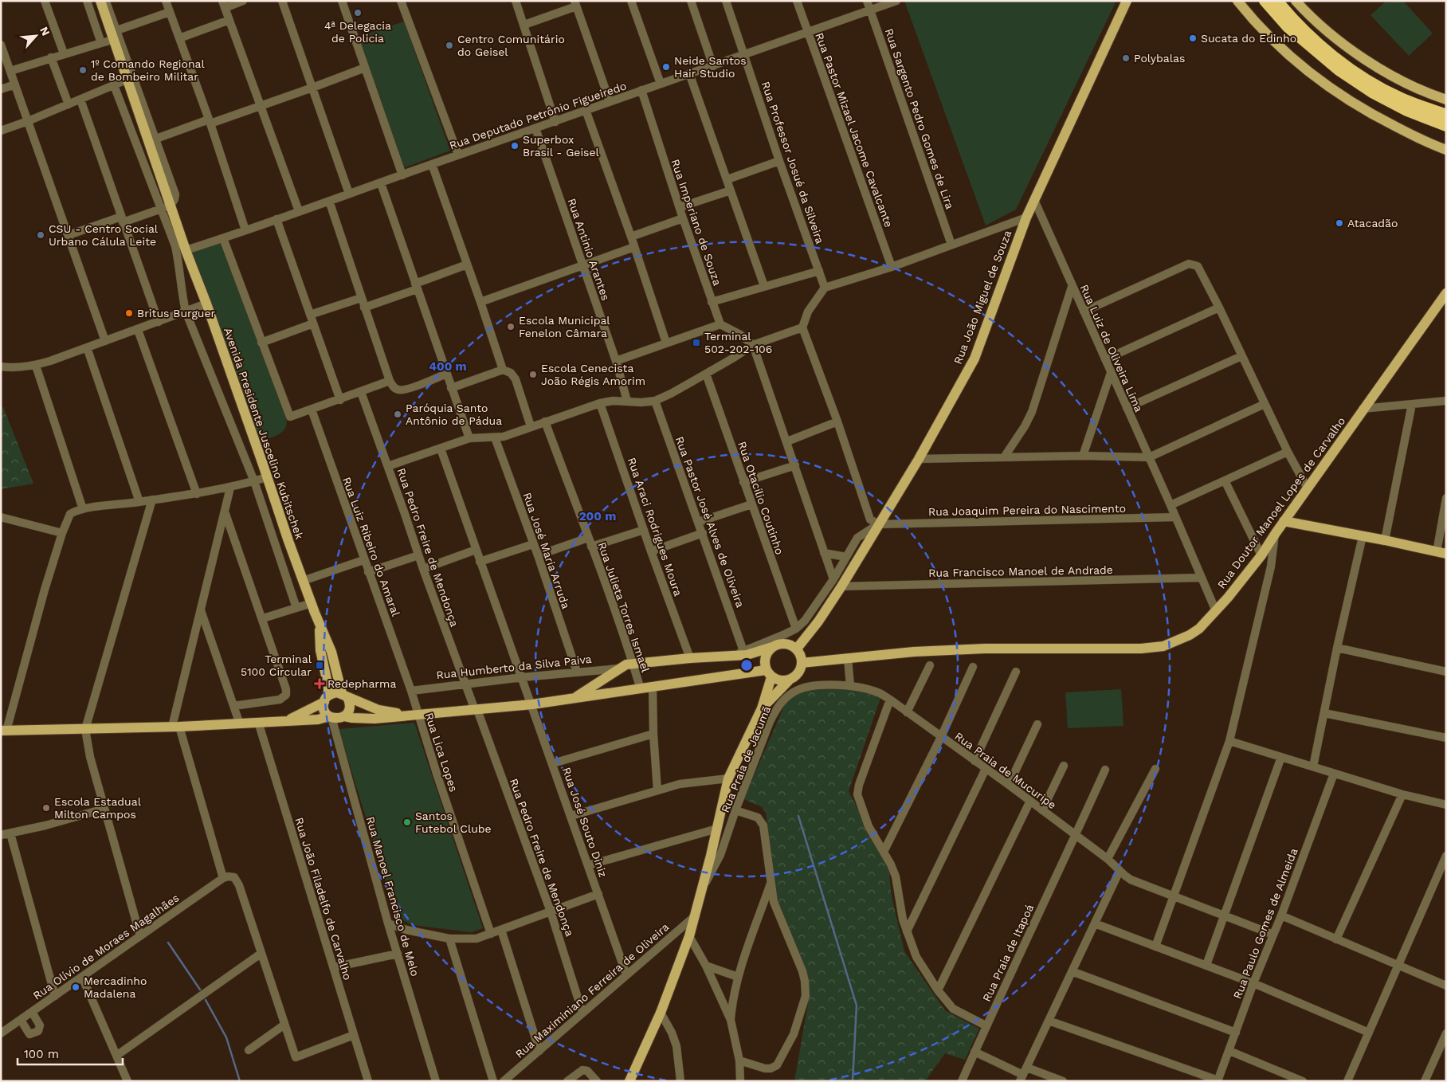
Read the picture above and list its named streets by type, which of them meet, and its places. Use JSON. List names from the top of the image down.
{
  "streets": {
    "main road": ["Rua João Miguel de Souza", "Avenida Presidente Juscelino Kubitschek", "Rua Doutor Manoel Lopes de Carvalho"],
    "street": [
      "Rua Deputado Petrônio Figueiredo",
      "Rua Sargento Pedro Gomes de Lira",
      "Rua Pastor Mizael Jacome Cavalcante",
      "Rua Professor Josué da Silveira",
      "Rua Imperiano de Souza",
      "Rua Antinio Arantes",
      "Rua Luiz de Oliveira Lima",
      "Rua Otacílio Coutinho",
      "Rua Joaquim Pereira do Nascimento",
      "Rua Pastor José Alves de Oliveira",
      "Rua Araci Rodrigues Moura",
      "Rua Luiz Ribeiro do Amaral",
      "Rua Pedro Freire de Mendonça",
      "Rua José Maria Arruda",
      "Rua Francisco Manoel de Andrade",
      "Rua Julieta Torres Ismael",
      "Rua Humberto da Silva Paiva",
      "Rua Lica Lopes",
      "Rua Praia de Jacumã",
      "Rua Praia de Mucuripe",
      "Rua José Souto Diniz",
      "Rua Manoel Francisco de Melo",
      "Rua João Filadelfo de Carvalho",
      "Rua Paulo Gomes de Almeida",
      "Rua Olívio de Moraes Magalhães",
      "Rua Praia de Itapoá",
      "Rua Maximiniano Ferreira de Oliveira"
    ]
  },
  "crossings": [
    ["Rua Deputado Petrônio Figueiredo", "Rua Sargento Pedro Gomes de Lira"],
    ["Rua Deputado Petrônio Figueiredo", "Rua Pastor Mizael Jacome Cavalcante"],
    ["Rua Deputado Petrônio Figueiredo", "Rua Professor Josué da Silveira"],
    ["Rua Deputado Petrônio Figueiredo", "Rua Imperiano de Souza"],
    ["Rua Deputado Petrônio Figueiredo", "Rua Antinio Arantes"],
    ["Rua Deputado Petrônio Figueiredo", "Avenida Presidente Juscelino Kubitschek"],
    ["Rua João Miguel de Souza", "Rua Luiz de Oliveira Lima"],
    ["Rua João Miguel de Souza", "Rua Doutor Manoel Lopes de Carvalho"],
    ["Rua João Miguel de Souza", "Rua Joaquim Pereira do Nascimento"],
    ["Rua João Miguel de Souza", "Rua Francisco Manoel de Andrade"],
    ["Rua Luiz de Oliveira Lima", "Rua Doutor Manoel Lopes de Carvalho"],
    ["Rua Luiz de Oliveira Lima", "Rua Joaquim Pereira do Nascimento"],
    ["Rua Luiz de Oliveira Lima", "Rua Francisco Manoel de Andrade"],
    ["Avenida Presidente Juscelino Kubitschek", "Rua Manoel Francisco de Melo"],
    ["Rua Luiz Ribeiro do Amaral", "Rua Humberto da Silva Paiva"],
    ["Rua Luiz Ribeiro do Amaral", "Rua Lica Lopes"],
    ["Rua Pedro Freire de Mendonça", "Rua Humberto da Silva Paiva"],
    ["Rua Pedro Freire de Mendonça", "Rua Maximiniano Ferreira de Oliveira"],
    ["Rua José Maria Arruda", "Rua Humberto da Silva Paiva"],
    ["Rua Humberto da Silva Paiva", "Rua Lica Lopes"],
    ["Rua Humberto da Silva Paiva", "Rua José Souto Diniz"],
    ["Rua Praia de Jacumã", "Rua Praia de Mucuripe"],
    ["Rua Praia de Mucuripe", "Rua Paulo Gomes de Almeida"],
    ["Rua Praia de Mucuripe", "Rua Praia de Itapoá"],
    ["Rua José Souto Diniz", "Rua Maximiniano Ferreira de Oliveira"]
  ],
  "places": {
    "other": [
      "4ª Delegacia de Policia",
      "Sucata do Edinho",
      "Centro Comunitário do Geisel",
      "Polybalas",
      "Neide Santos Hair Studio",
      "1º Comando Regional de Bombeiro Militar",
      "Superbox Brasil - Geisel",
      "Atacadão",
      "CSU - Centro Social Urbano Cálula Leite",
      "Britus Burguer",
      "Escola Municipal Fenelon Câmara",
      "Escola Cenecista João Régis Amorim",
      "Paróquia Santo Antônio de Pádua",
      "Escola Estadual Milton Campos",
      "Santos Futebol Clube",
      "Mercadinho Madalena"
    ],
    "transit": ["Terminal 502-202-106", "Terminal 5100 Circular"],
    "health": ["Redepharma"]
  },
  "scale_bar": "100 m",
  "north": "top right",
  "rings": ["400 m", "200 m"]
}
